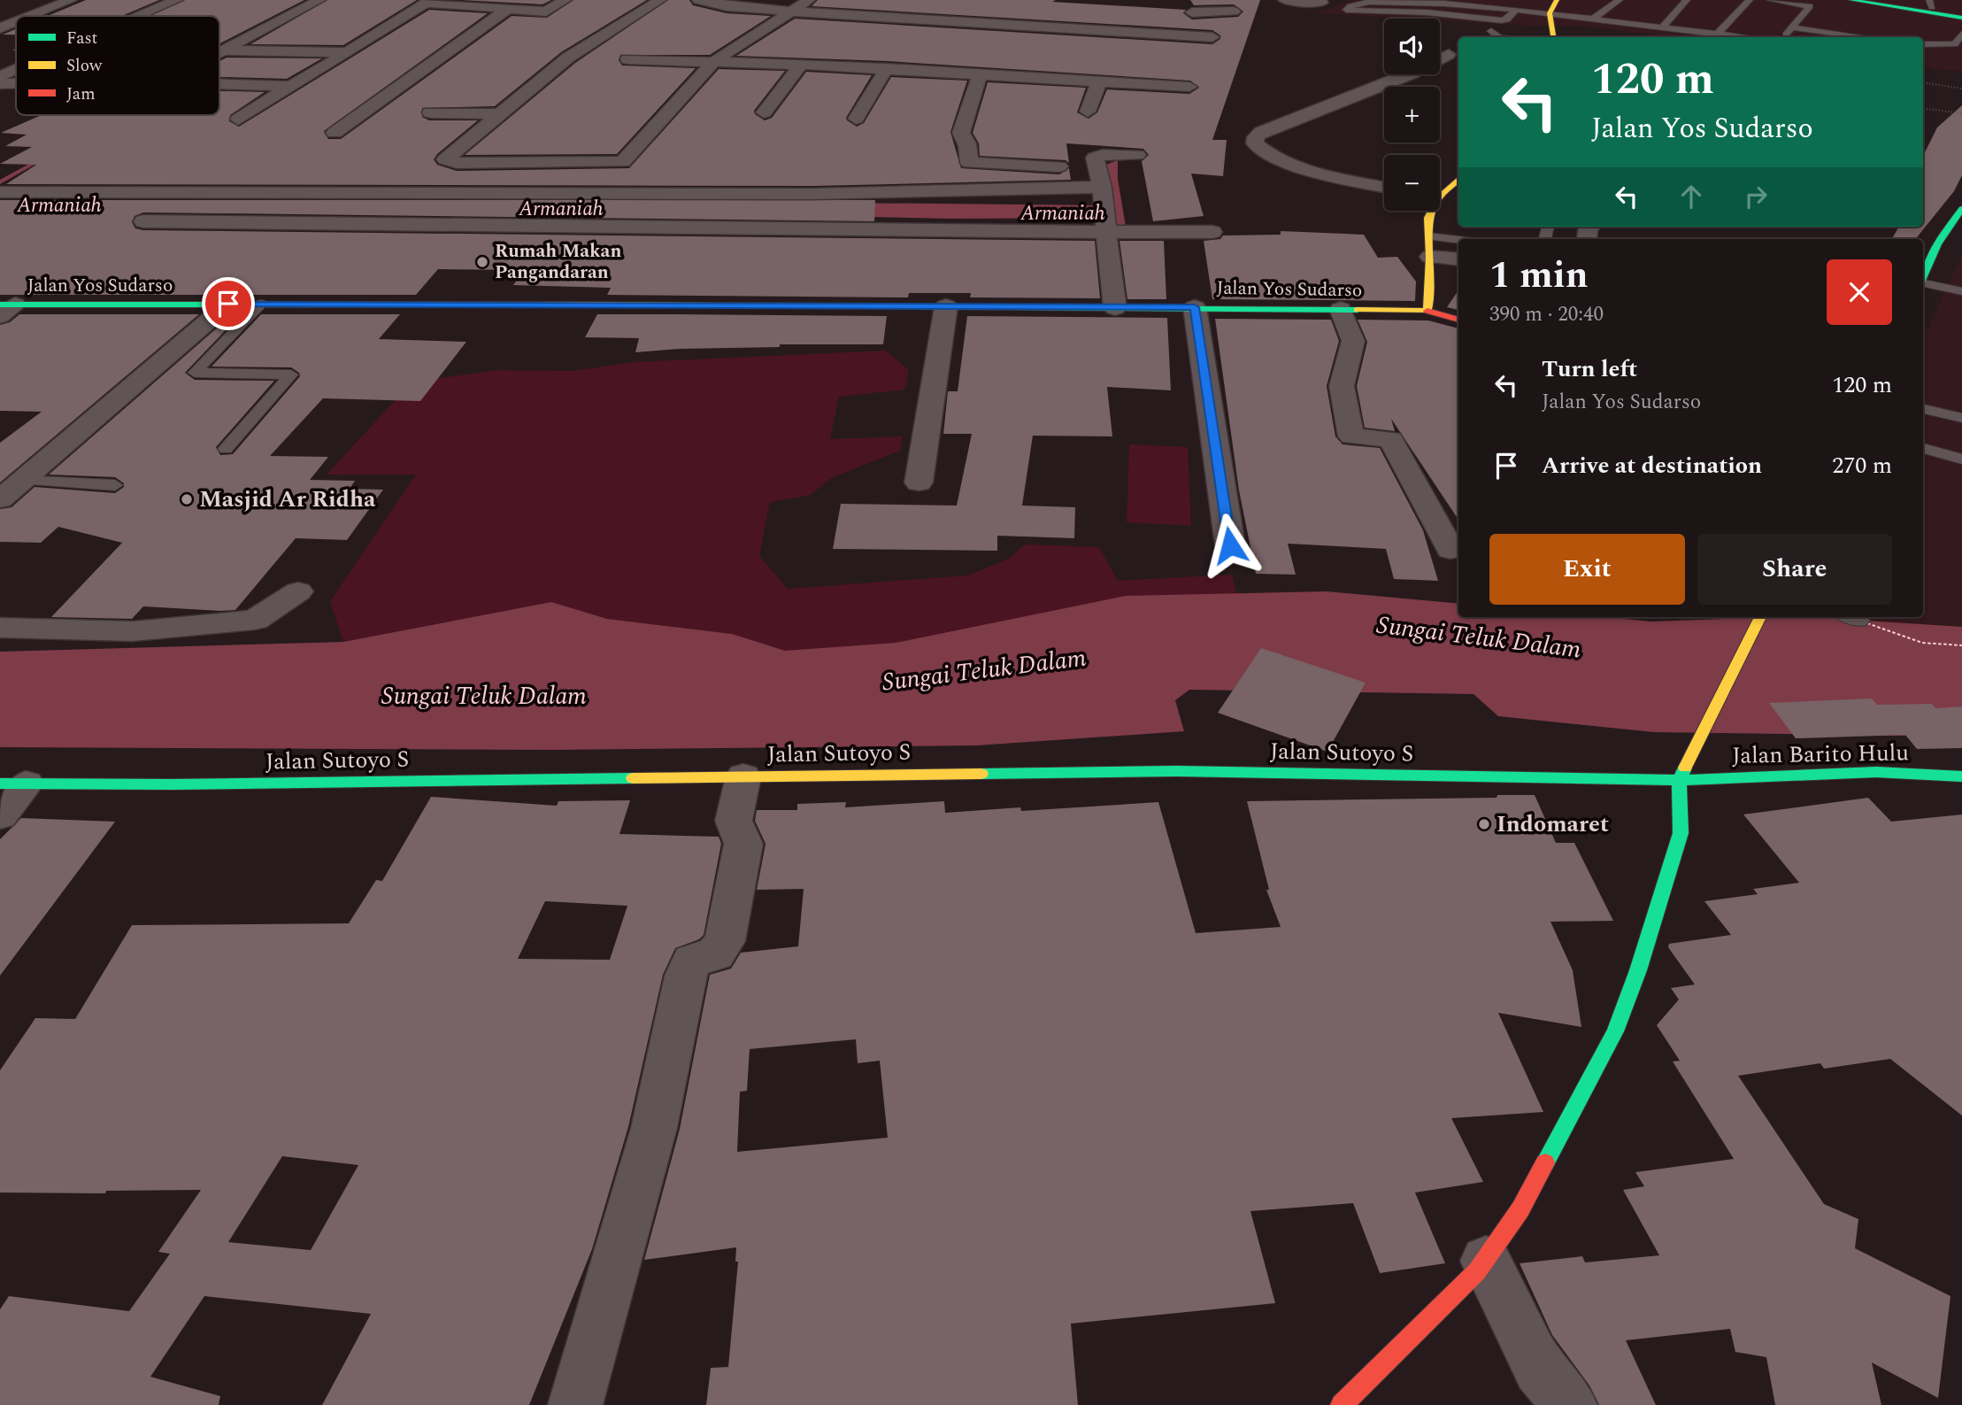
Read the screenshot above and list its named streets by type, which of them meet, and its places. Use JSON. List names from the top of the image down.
{
  "streets": {
    "main road": ["Jalan Yos Sudarso", "Jalan Sutoyo S", "Jalan Barito Hulu"]
  },
  "crossings": [
    ["Jalan Sutoyo S", "Jalan Barito Hulu"]
  ],
  "water": ["Armaniah", "Sungai Teluk Dalam"],
  "places": ["Rumah Makan Pangandaran", "Masjid Ar Ridha", "Indomaret"],
  "legend": ["Fast", "Slow", "Jam"],
  "page": {
    "map_buttons": ["+", "−"],
    "turn": ["120 m", "Jalan Yos Sudarso"],
    "heading": ["1 min", "390 m · 20:40"],
    "list": [
      {
        "name": "Turn left",
        "note": "Jalan Yos Sudarso",
        "value": "120 m"
      },
      {
        "name": "Arrive at destination",
        "value": "270 m"
      }
    ],
    "buttons": ["Exit", "Share"]
  }
}
